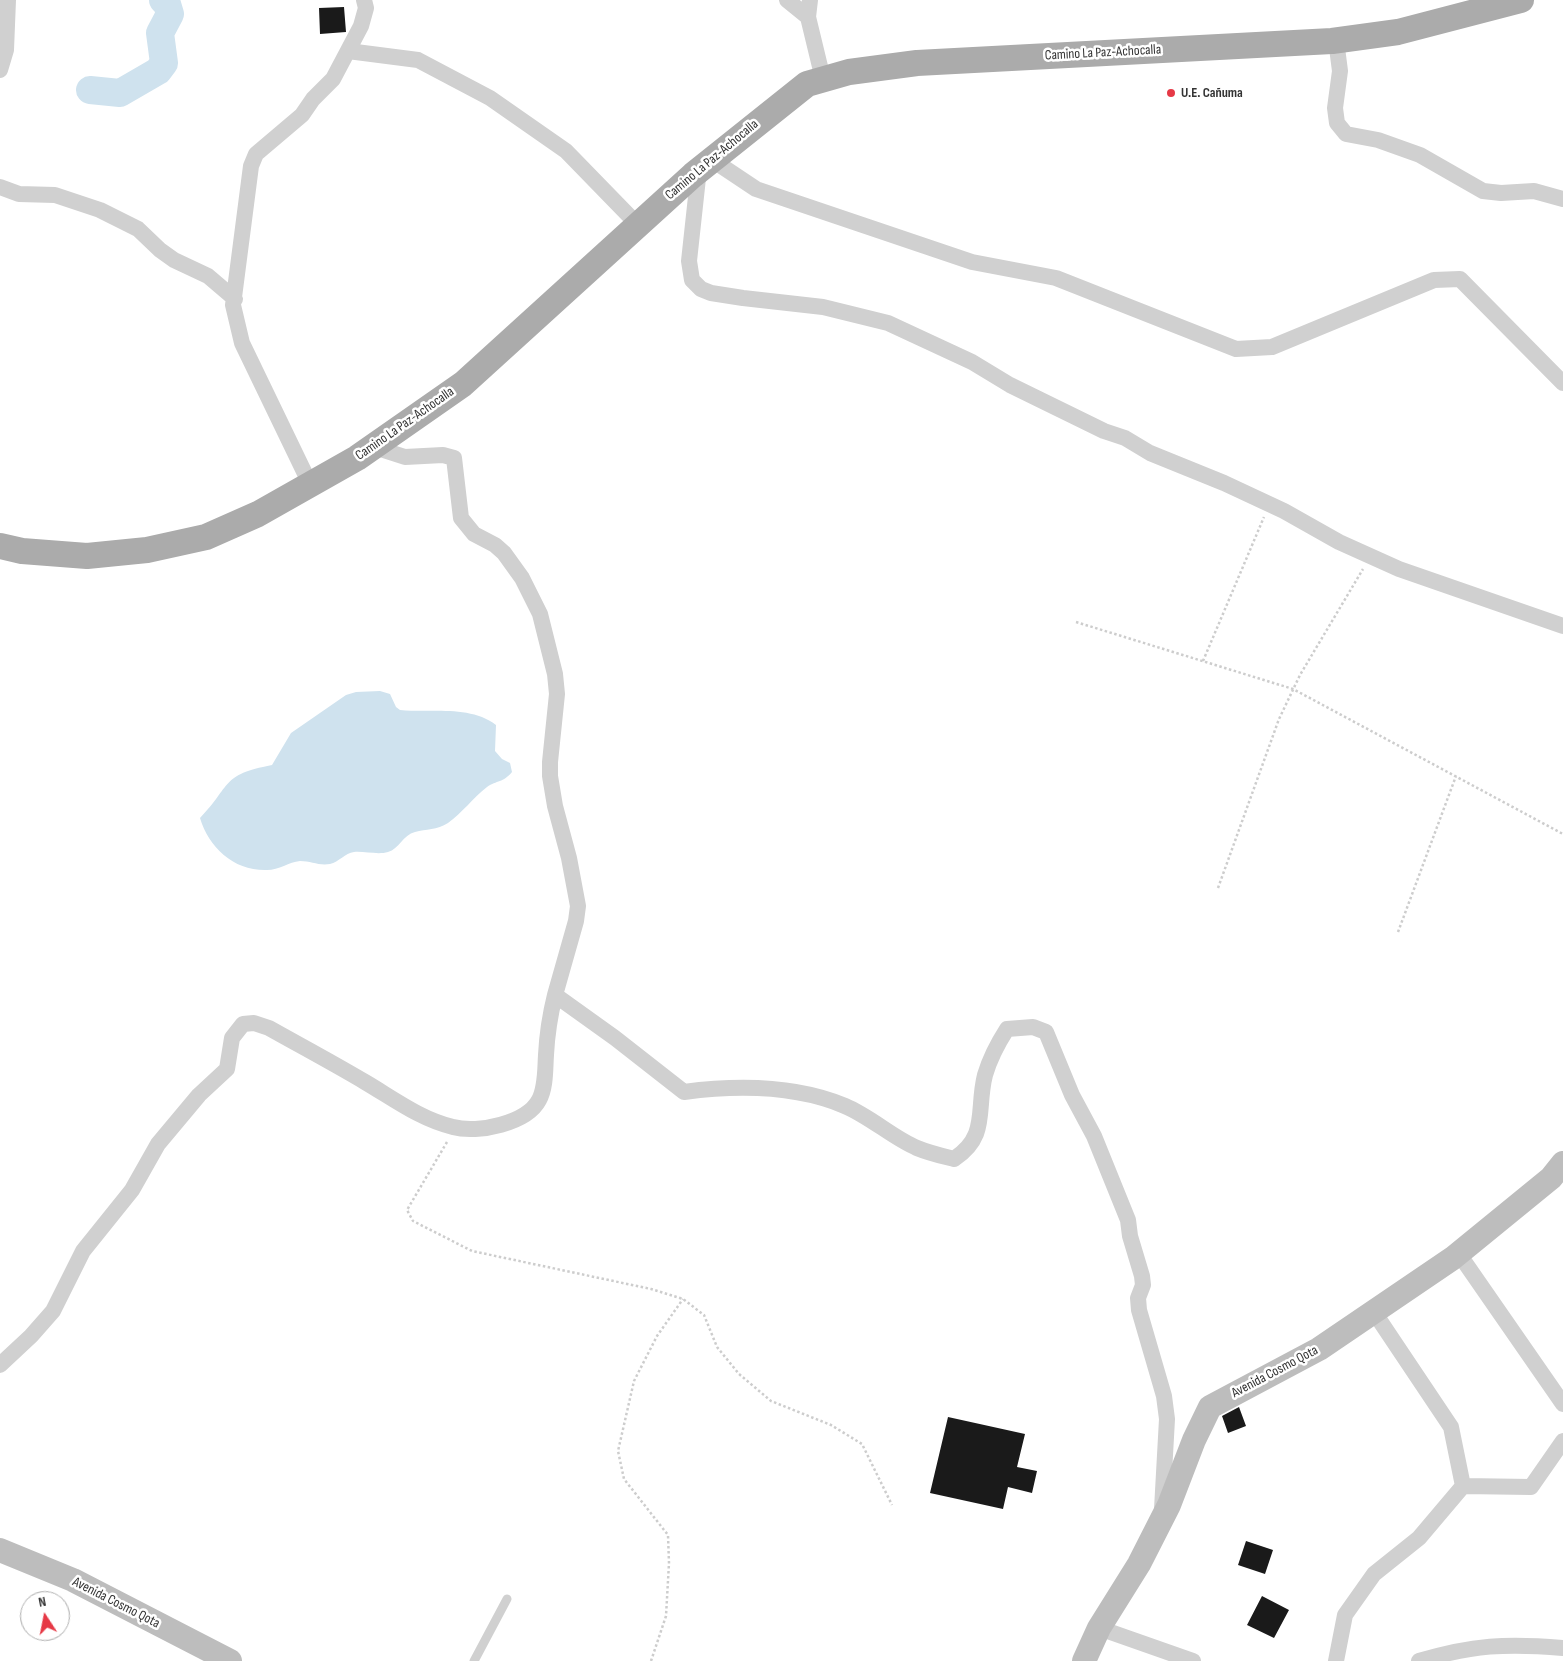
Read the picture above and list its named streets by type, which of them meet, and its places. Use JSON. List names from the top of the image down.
{
  "streets": {
    "main road": ["Camino La Paz-Achocalla"],
    "street": ["Avenida Cosmo Qota"]
  },
  "places": ["U.E. Cañuma"],
  "north": "top"
}
